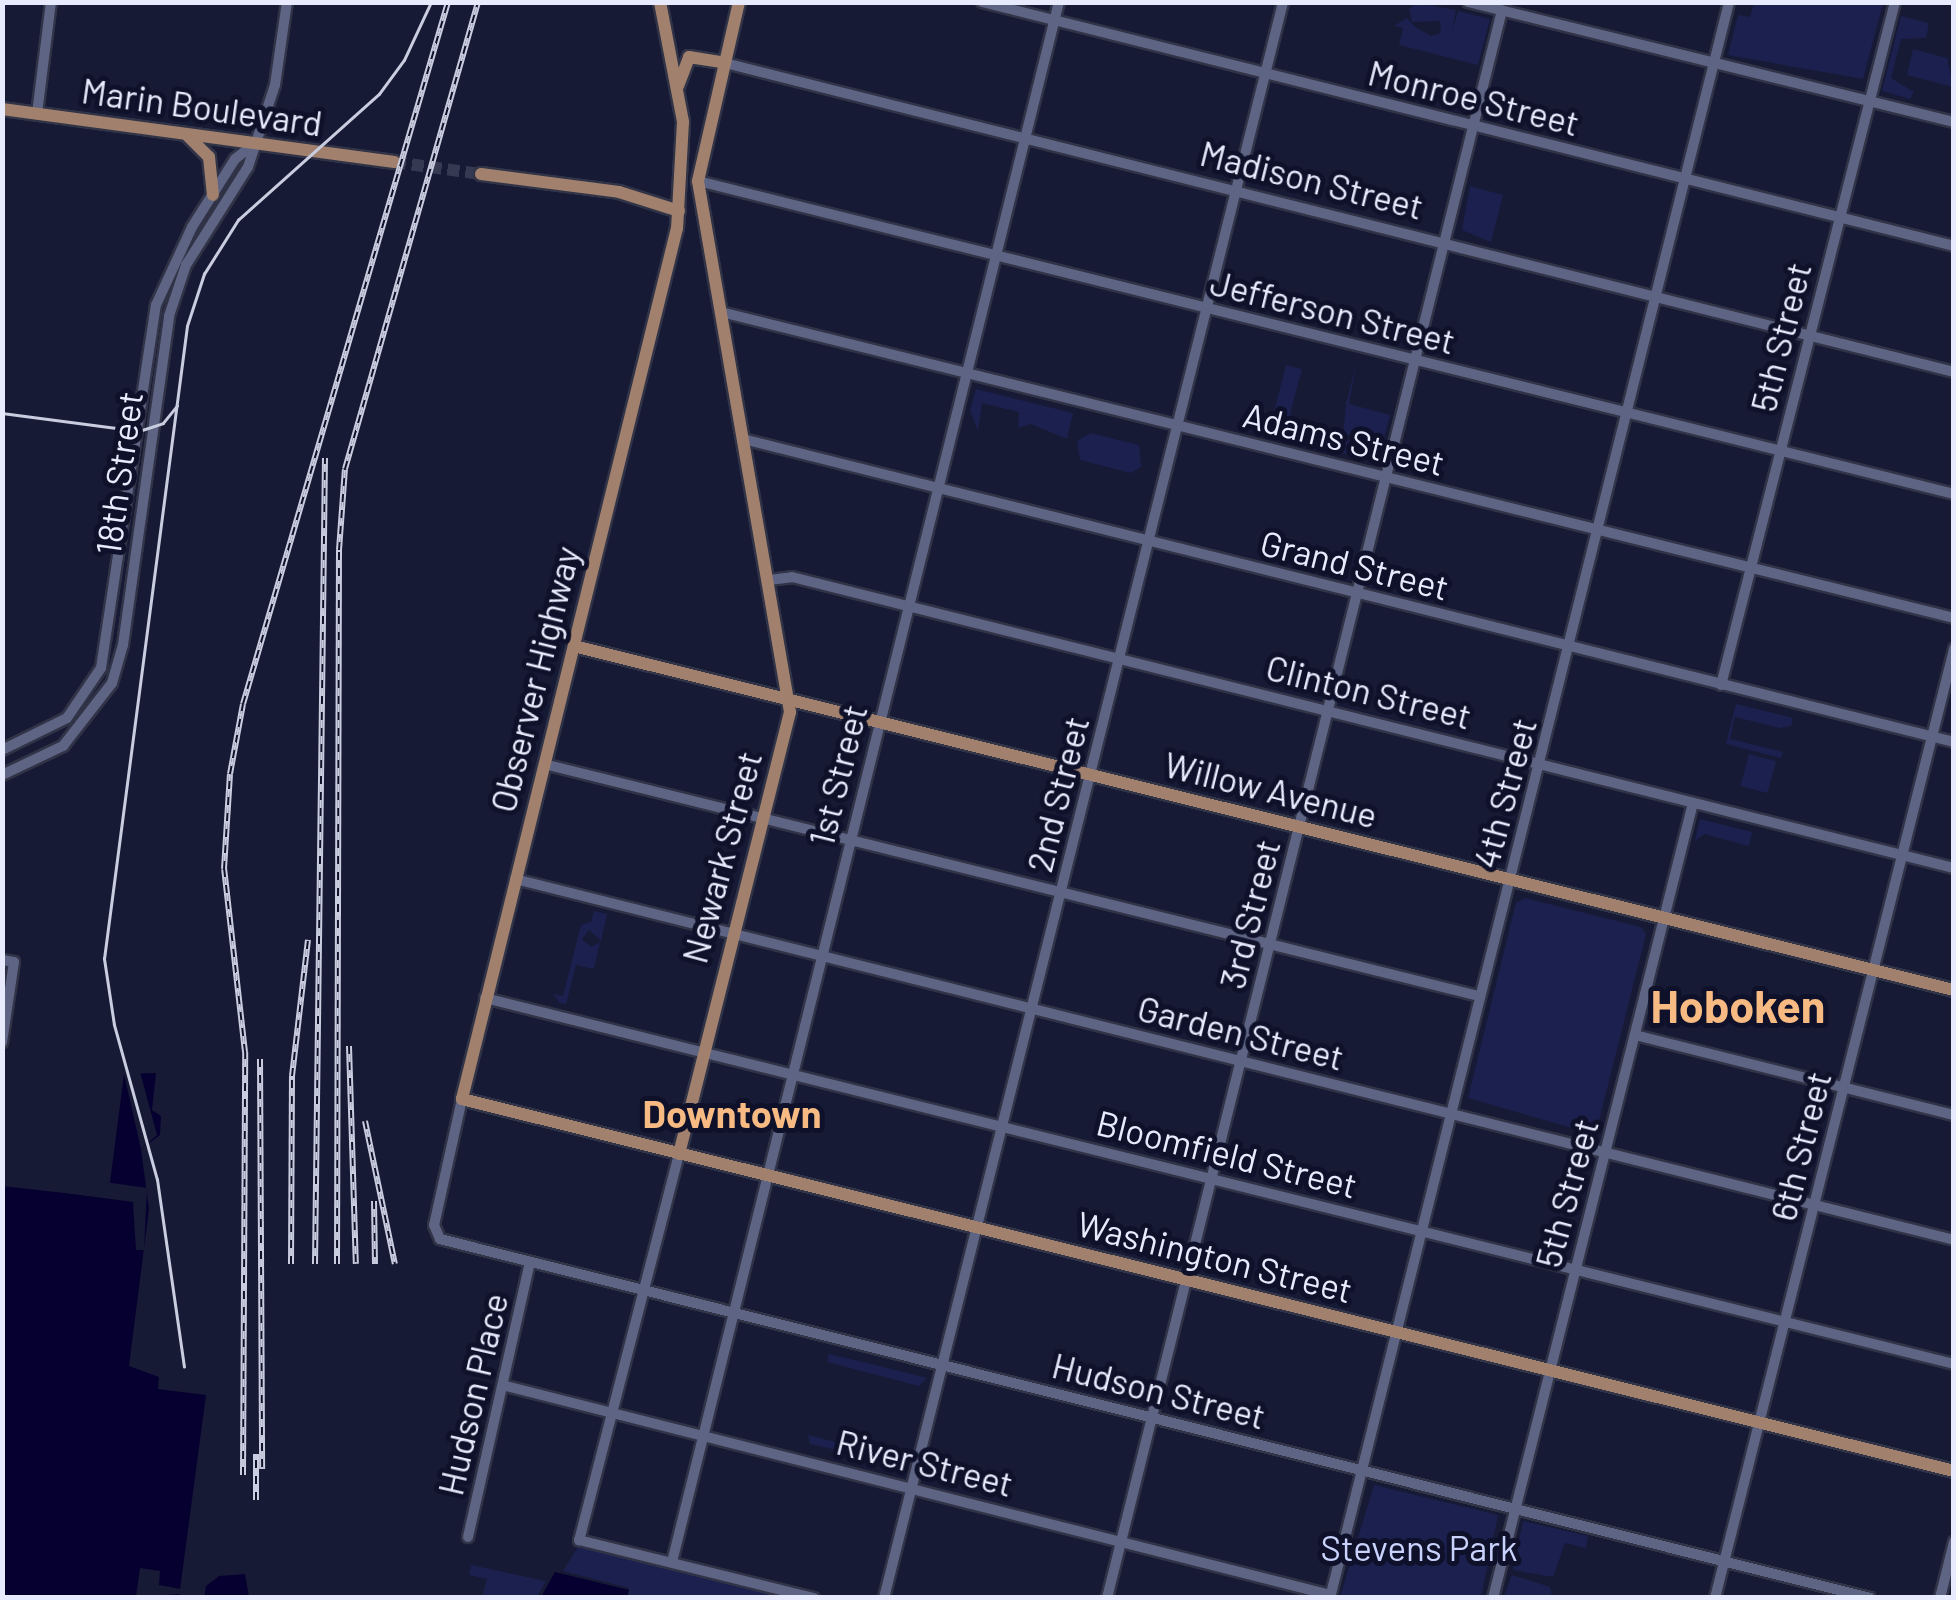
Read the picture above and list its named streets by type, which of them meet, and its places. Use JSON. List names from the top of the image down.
{
  "streets": {
    "main road": [
      "Marin Boulevard",
      "Madison Street",
      "Observer Highway",
      "Willow Avenue",
      "Newark Street",
      "Washington Street"
    ],
    "street": [
      "Monroe Street",
      "Jefferson Street",
      "5th Street",
      "Adams Street",
      "18th Street",
      "Grand Street",
      "Clinton Street",
      "1st Street",
      "4th Street",
      "2nd Street",
      "3rd Street",
      "Garden Street",
      "6th Street",
      "Bloomfield Street",
      "Hudson Street",
      "Hudson Place",
      "River Street"
    ]
  },
  "crossings": [
    ["Monroe Street", "5th Street"],
    ["Monroe Street", "1st Street"],
    ["Monroe Street", "4th Street"],
    ["Monroe Street", "2nd Street"],
    ["Monroe Street", "3rd Street"],
    ["Marin Boulevard", "18th Street"],
    ["Madison Street", "5th Street"],
    ["Madison Street", "Observer Highway"],
    ["Madison Street", "1st Street"],
    ["Madison Street", "4th Street"],
    ["Madison Street", "2nd Street"],
    ["Madison Street", "3rd Street"],
    ["Jefferson Street", "5th Street"],
    ["Jefferson Street", "1st Street"],
    ["Jefferson Street", "4th Street"],
    ["Jefferson Street", "2nd Street"],
    ["Jefferson Street", "Newark Street"],
    ["Jefferson Street", "3rd Street"],
    ["5th Street", "Adams Street"],
    ["5th Street", "Grand Street"],
    ["5th Street", "Clinton Street"],
    ["5th Street", "Willow Avenue"],
    ["5th Street", "Garden Street"],
    ["5th Street", "Bloomfield Street"],
    ["5th Street", "Washington Street"],
    ["5th Street", "Hudson Street"],
    ["Adams Street", "1st Street"],
    ["Adams Street", "4th Street"],
    ["Adams Street", "2nd Street"],
    ["Adams Street", "Newark Street"],
    ["Adams Street", "3rd Street"],
    ["Grand Street", "1st Street"],
    ["Grand Street", "4th Street"],
    ["Grand Street", "2nd Street"],
    ["Grand Street", "Newark Street"],
    ["Grand Street", "3rd Street"],
    ["Grand Street", "6th Street"],
    ["Observer Highway", "Willow Avenue"],
    ["Observer Highway", "Garden Street"],
    ["Observer Highway", "Bloomfield Street"],
    ["Observer Highway", "Washington Street"],
    ["Observer Highway", "Hudson Street"],
    ["Clinton Street", "1st Street"],
    ["Clinton Street", "4th Street"],
    ["Clinton Street", "2nd Street"],
    ["Clinton Street", "Newark Street"],
    ["Clinton Street", "3rd Street"],
    ["Clinton Street", "6th Street"],
    ["1st Street", "Willow Avenue"],
    ["1st Street", "Newark Street"],
    ["1st Street", "Garden Street"],
    ["1st Street", "Bloomfield Street"],
    ["1st Street", "Washington Street"],
    ["1st Street", "Hudson Street"],
    ["1st Street", "River Street"],
    ["Willow Avenue", "4th Street"],
    ["Willow Avenue", "2nd Street"],
    ["Willow Avenue", "Newark Street"],
    ["Willow Avenue", "3rd Street"],
    ["Willow Avenue", "6th Street"],
    ["4th Street", "Garden Street"],
    ["4th Street", "Bloomfield Street"],
    ["4th Street", "Washington Street"],
    ["4th Street", "Hudson Street"],
    ["4th Street", "River Street"],
    ["2nd Street", "Garden Street"],
    ["2nd Street", "Bloomfield Street"],
    ["2nd Street", "Washington Street"],
    ["2nd Street", "Hudson Street"],
    ["2nd Street", "River Street"],
    ["Newark Street", "Garden Street"],
    ["Newark Street", "Bloomfield Street"],
    ["Newark Street", "Washington Street"],
    ["Newark Street", "Hudson Street"],
    ["Newark Street", "River Street"],
    ["3rd Street", "Garden Street"],
    ["3rd Street", "Bloomfield Street"],
    ["3rd Street", "Washington Street"],
    ["3rd Street", "Hudson Street"],
    ["3rd Street", "River Street"],
    ["Garden Street", "6th Street"],
    ["6th Street", "Bloomfield Street"],
    ["6th Street", "Washington Street"],
    ["6th Street", "Hudson Street"],
    ["Hudson Street", "Hudson Place"],
    ["Hudson Place", "River Street"]
  ],
  "districts": ["Hoboken", "Downtown"],
  "parks": ["Stevens Park"]
}
